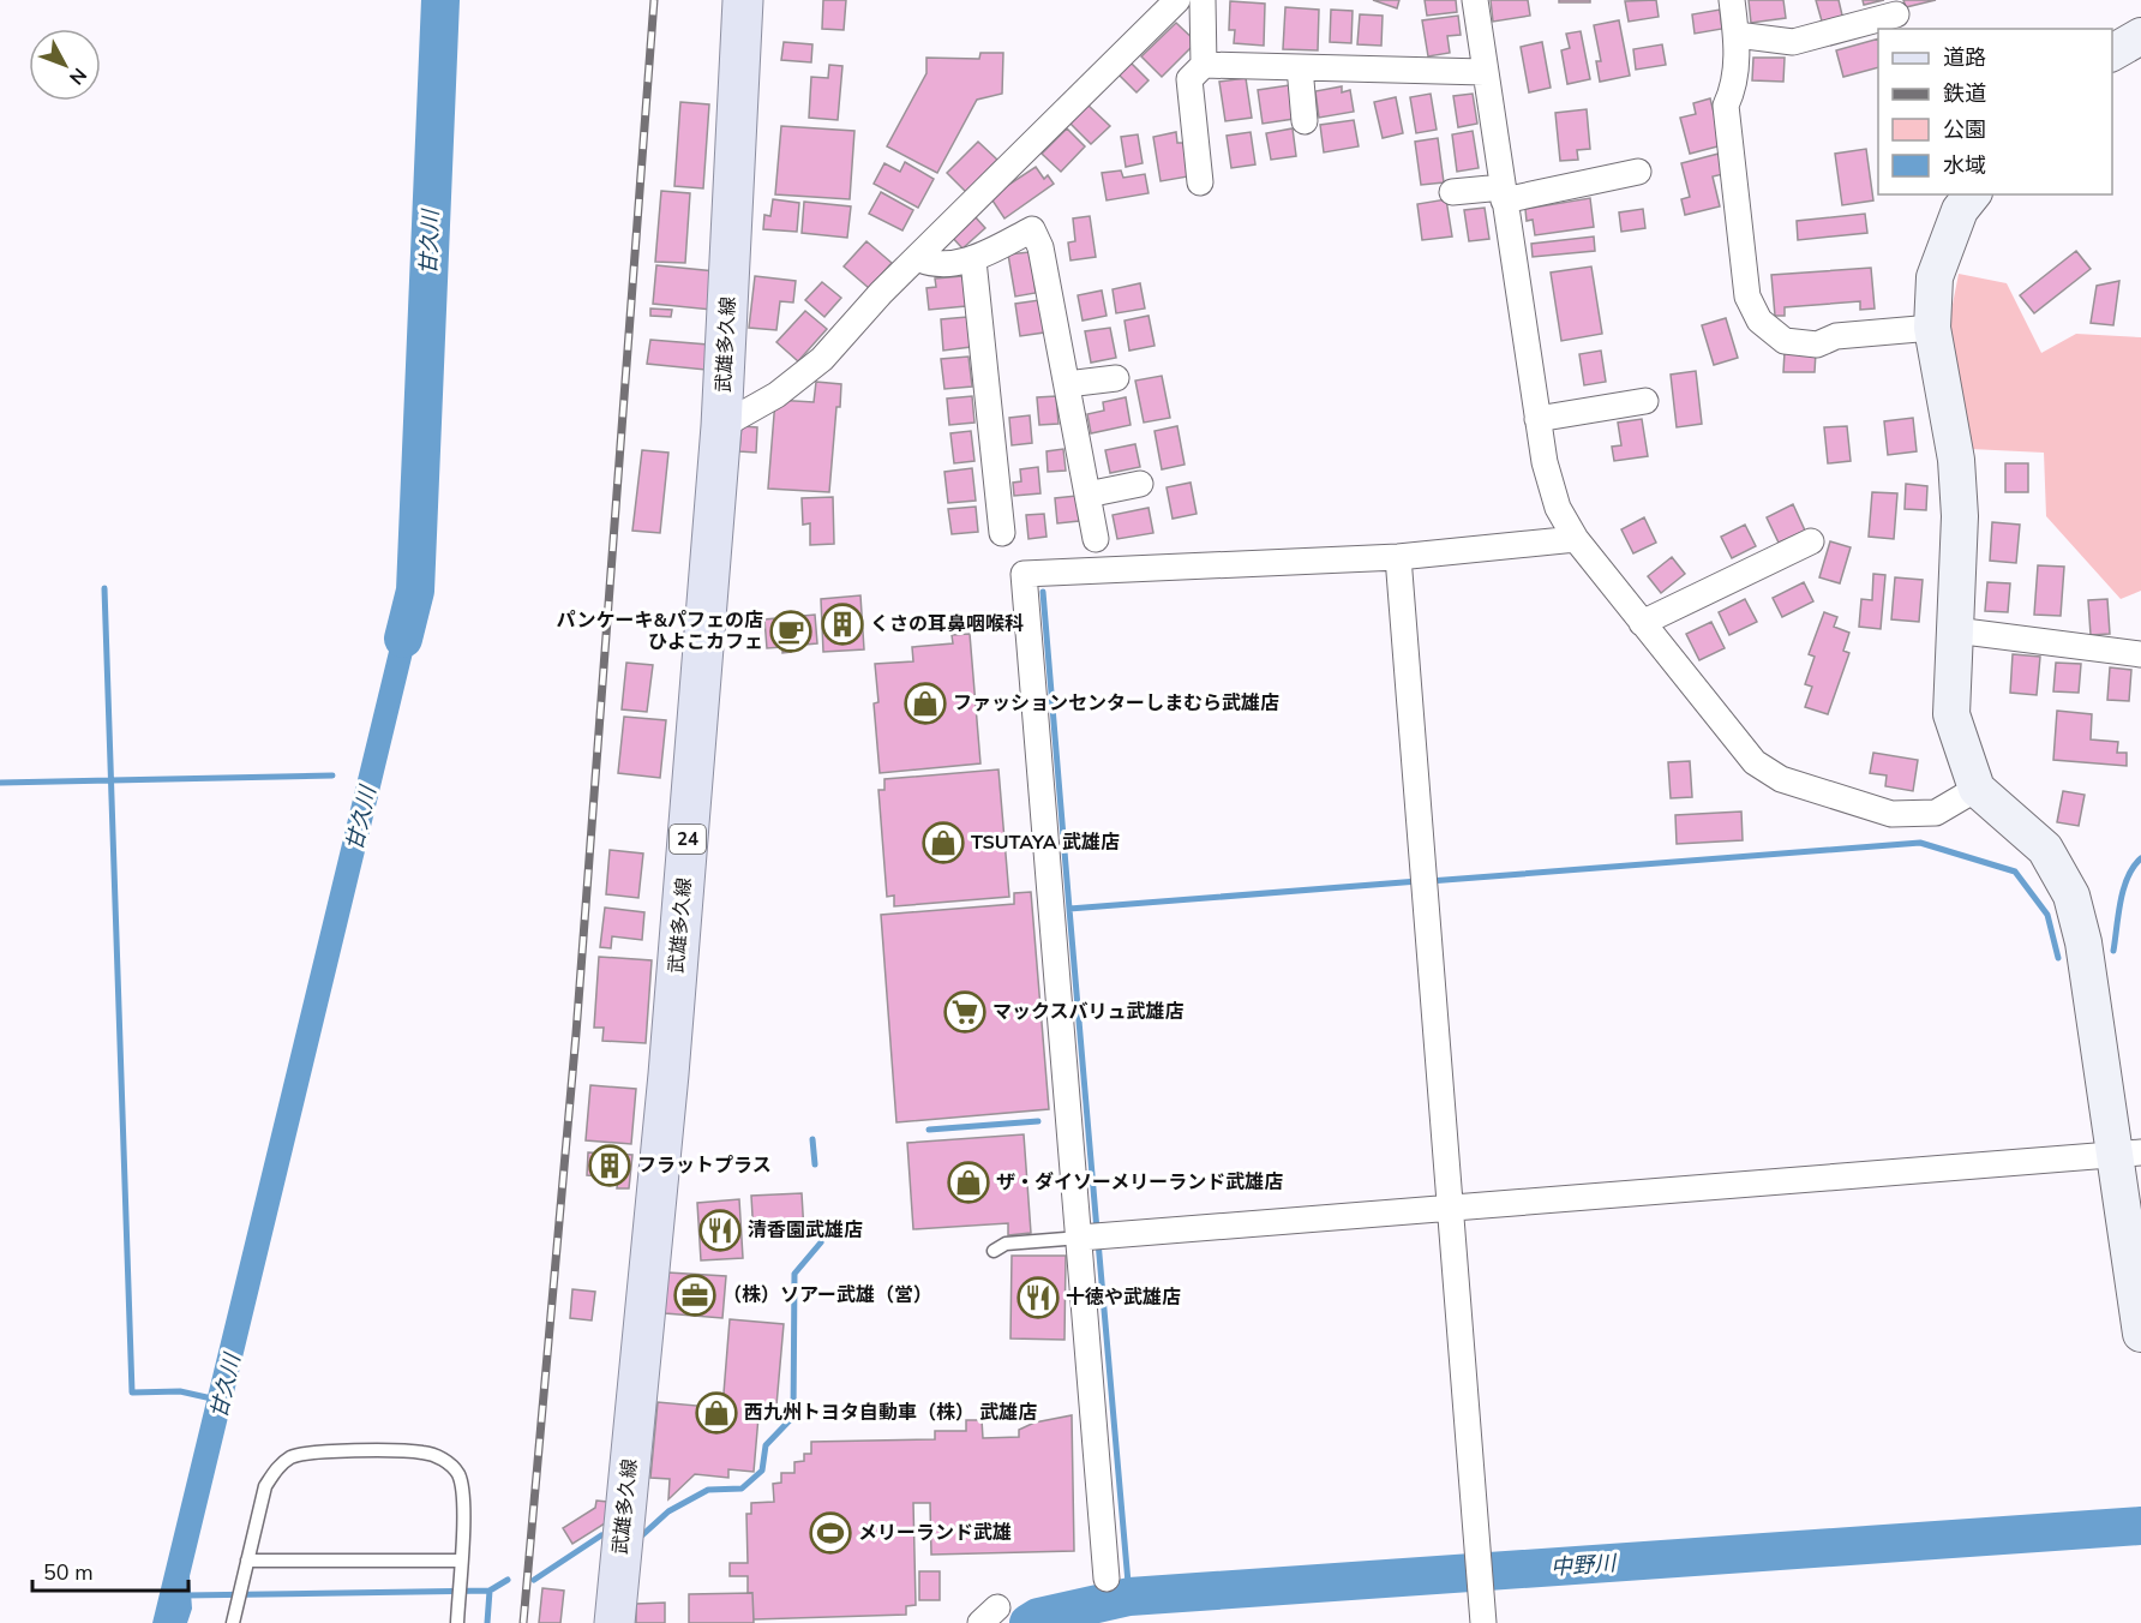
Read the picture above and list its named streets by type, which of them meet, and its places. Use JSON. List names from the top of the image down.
{
  "streets": {
    "main road": ["武雄多久線", "24"]
  },
  "water": ["甘久川", "中野川"],
  "places": {
    "building": ["くさの耳鼻咽喉科", "フラットプラス"],
    "cafe": ["パンケーキ&パフェの店 ひよこカフェ"],
    "shop": [
      "ファッションセンターしまむら武雄店",
      "TSUTAYA 武雄店",
      "ザ・ダイソーメリーランド武雄店",
      "西九州トヨタ自動車（株） 武雄店"
    ],
    "supermarket": ["マックスバリュ武雄店"],
    "restaurant": ["清香園武雄店", "十徳や武雄店"],
    "office": ["（株）ソアー武雄（営）"],
    "sports": ["メリーランド武雄"]
  },
  "legend": [
    "道路",
    "鉄道",
    "公園",
    "水域"
  ],
  "scale_bar": "50 m",
  "north": "bottom right"
}
